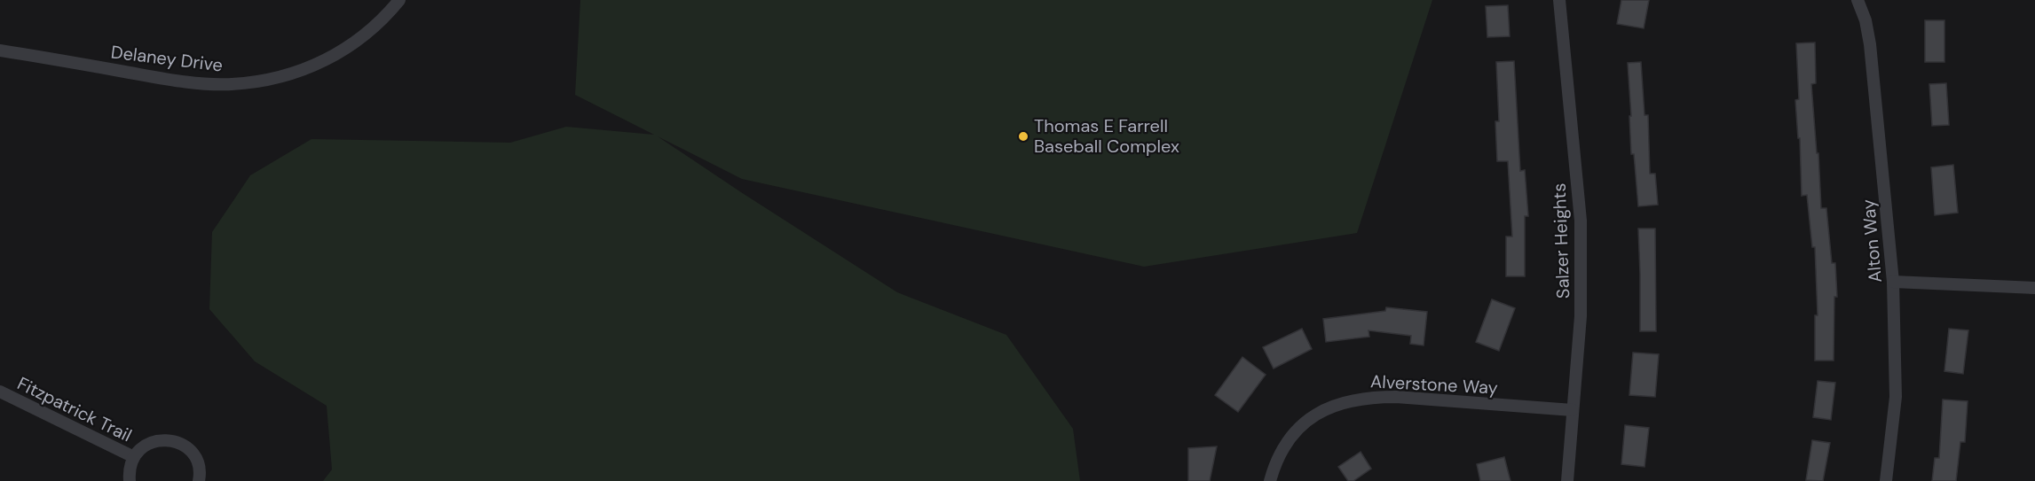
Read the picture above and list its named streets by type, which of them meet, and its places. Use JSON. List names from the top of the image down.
{
  "streets": {
    "street": [
      "Delaney Drive",
      "Salzer Heights",
      "Alton Way",
      "Alverstone Way",
      "Fitzpatrick Trail"
    ]
  },
  "crossings": [
    ["Salzer Heights", "Alverstone Way"]
  ],
  "places": ["Thomas E Farrell Baseball Complex"]
}
